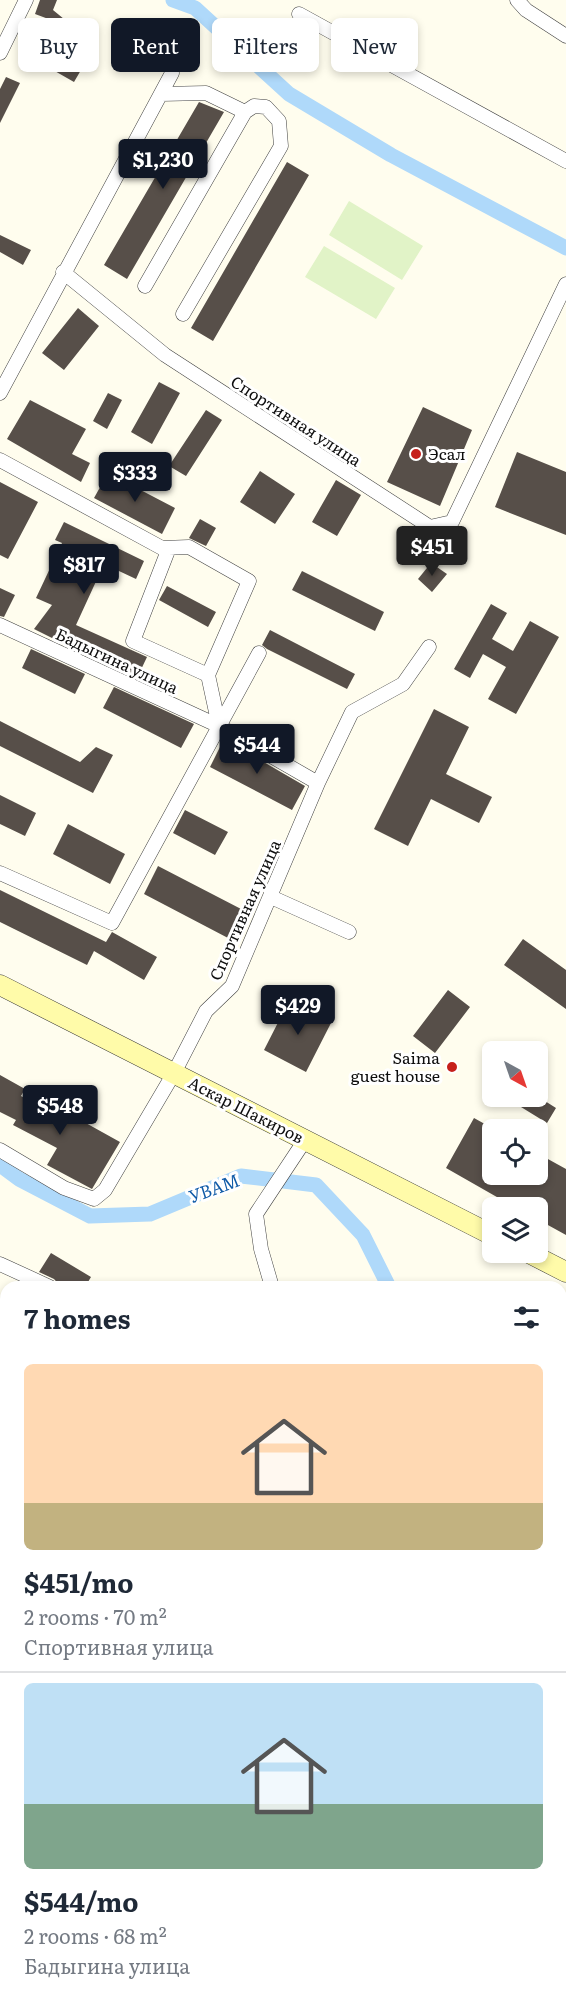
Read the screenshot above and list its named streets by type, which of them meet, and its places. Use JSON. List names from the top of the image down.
{
  "streets": {
    "main road": ["Аскар Шакиров"],
    "street": ["Спортивная улица", "Бадыгина улица"]
  },
  "crossings": [
    ["Спортивная улица", "Бадыгина улица"],
    ["Спортивная улица", "Аскар Шакиров"]
  ],
  "water": ["УВАМ"],
  "places": ["Эсал", "Saima guest house"],
  "north": "bottom right",
  "page": {
    "chip": [
      "Buy",
      "Rent",
      "Filters",
      "New"
    ],
    "price": [
      "$1,230",
      "$333",
      "$451",
      "$817",
      "$544",
      "$429",
      "$548"
    ],
    "heading": "7 homes",
    "list": [
      {
        "name": "$451/mo",
        "note": "2 rooms · 70 m² · Спортивная улица"
      },
      {
        "name": "$544/mo",
        "note": "2 rooms · 68 m² · Бадыгина улица"
      }
    ]
  }
}
